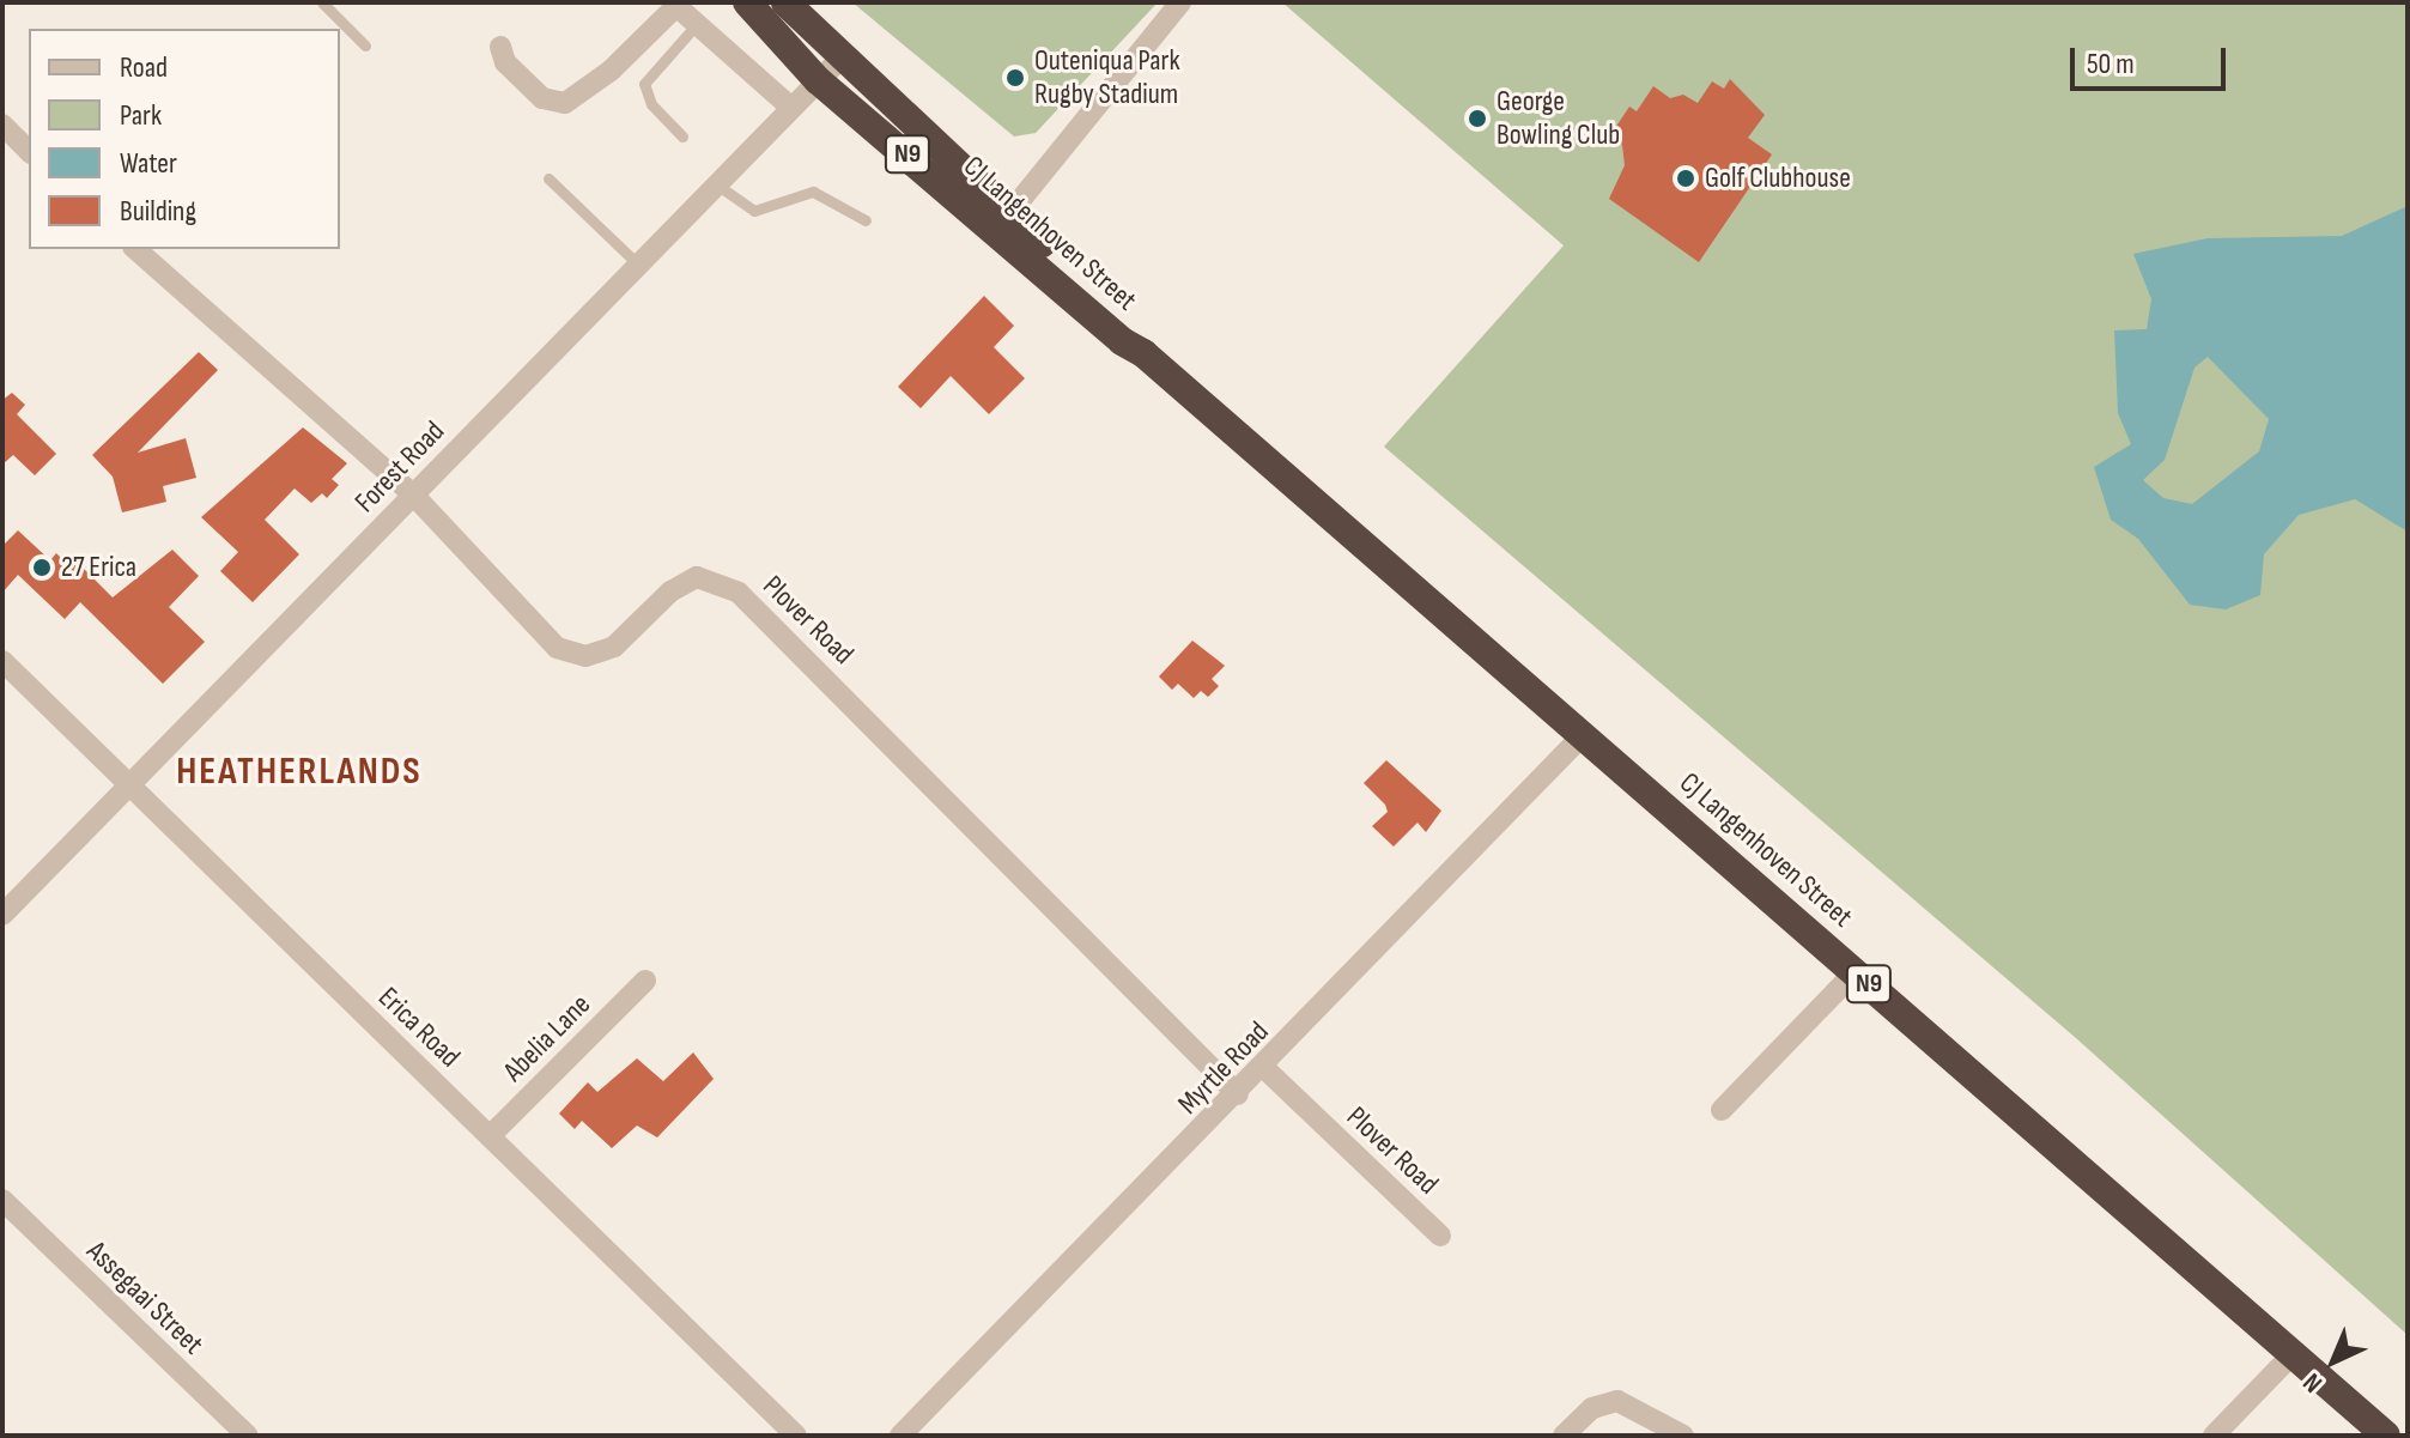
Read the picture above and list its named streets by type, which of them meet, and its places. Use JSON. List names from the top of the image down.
{
  "streets": {
    "highway": ["N9", "CJ Langenhoven Street"],
    "street": [
      "Forest Road",
      "Plover Road",
      "Erica Road",
      "Abelia Lane",
      "Myrtle Road",
      "Assegaai Street"
    ]
  },
  "crossings": [
    ["CJ Langenhoven Street", "Forest Road"],
    ["CJ Langenhoven Street", "Myrtle Road"],
    ["Forest Road", "Plover Road"],
    ["Forest Road", "Erica Road"],
    ["Plover Road", "Myrtle Road"],
    ["Erica Road", "Abelia Lane"]
  ],
  "districts": ["HEATHERLANDS"],
  "places": [
    "Outeniqua Park Rugby Stadium",
    "George Bowling Club",
    "Golf Clubhouse",
    "27 Erica"
  ],
  "legend": [
    "Road",
    "Park",
    "Water",
    "Building"
  ],
  "scale_bar": "50 m",
  "north": "bottom left"
}
